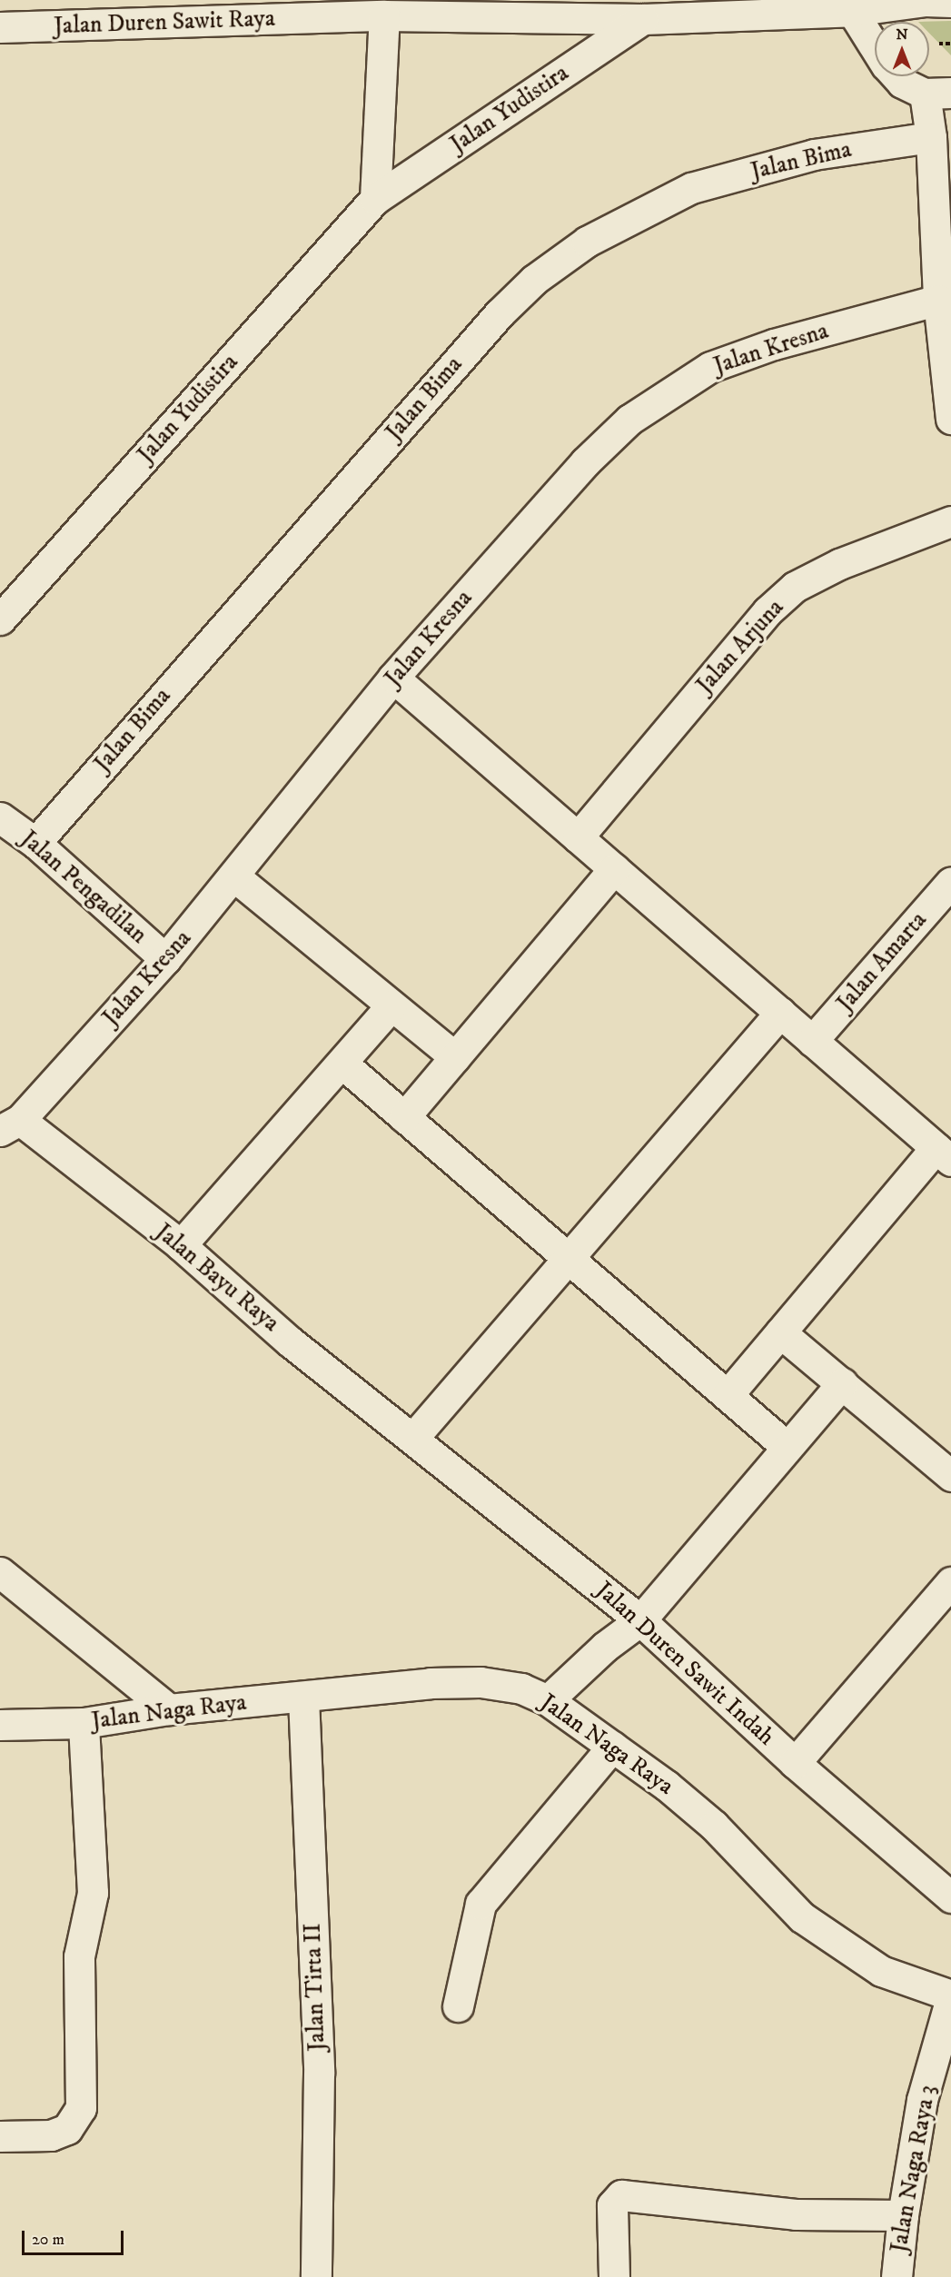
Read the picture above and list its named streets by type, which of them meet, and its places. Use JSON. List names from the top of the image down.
{
  "streets": {
    "street": [
      "Jalan Duren Sawit Raya",
      "Jalan Yudistira",
      "Jalan Bima",
      "Jalan Kresna",
      "Jalan Arjuna",
      "Jalan Pengadilan",
      "Jalan Amarta",
      "Jalan Bayu Raya",
      "Jalan Duren Sawit Indah",
      "Jalan Naga Raya",
      "Jalan Tirta II",
      "Jalan Naga Raya 3"
    ]
  },
  "crossings": [
    ["Jalan Duren Sawit Raya", "Jalan Yudistira"],
    ["Jalan Bima", "Jalan Pengadilan"],
    ["Jalan Kresna", "Jalan Pengadilan"],
    ["Jalan Kresna", "Jalan Bayu Raya"],
    ["Jalan Bayu Raya", "Jalan Duren Sawit Indah"],
    ["Jalan Naga Raya", "Jalan Tirta II"],
    ["Jalan Naga Raya", "Jalan Naga Raya 3"]
  ],
  "scale_bar": "20 m",
  "north": "top"
}
